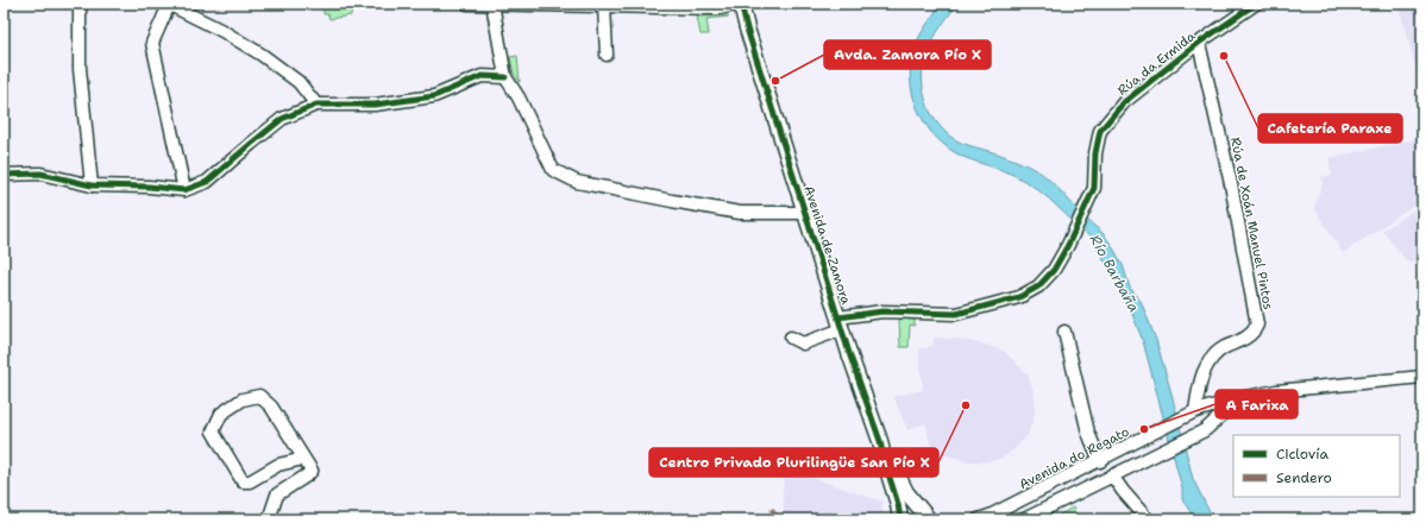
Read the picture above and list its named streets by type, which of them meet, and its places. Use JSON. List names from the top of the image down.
{
  "streets": {
    "street": [
      "Rúa da Ermida",
      "Rúa de Xoán Manuel Pintos",
      "Avenida de Zamora",
      "Avenida do Regato"
    ]
  },
  "crossings": [
    ["Rúa da Ermida", "Rúa de Xoán Manuel Pintos"],
    ["Rúa da Ermida", "Avenida de Zamora"],
    ["Rúa de Xoán Manuel Pintos", "Avenida do Regato"]
  ],
  "water": ["Río Barbaña"],
  "places": [
    "Cafetería Paraxe",
    "Avda. Zamora Pío X",
    "Centro Privado Plurilingüe San Pío X",
    "A Farixa"
  ],
  "legend": ["Ciclovía", "Sendero"]
}
